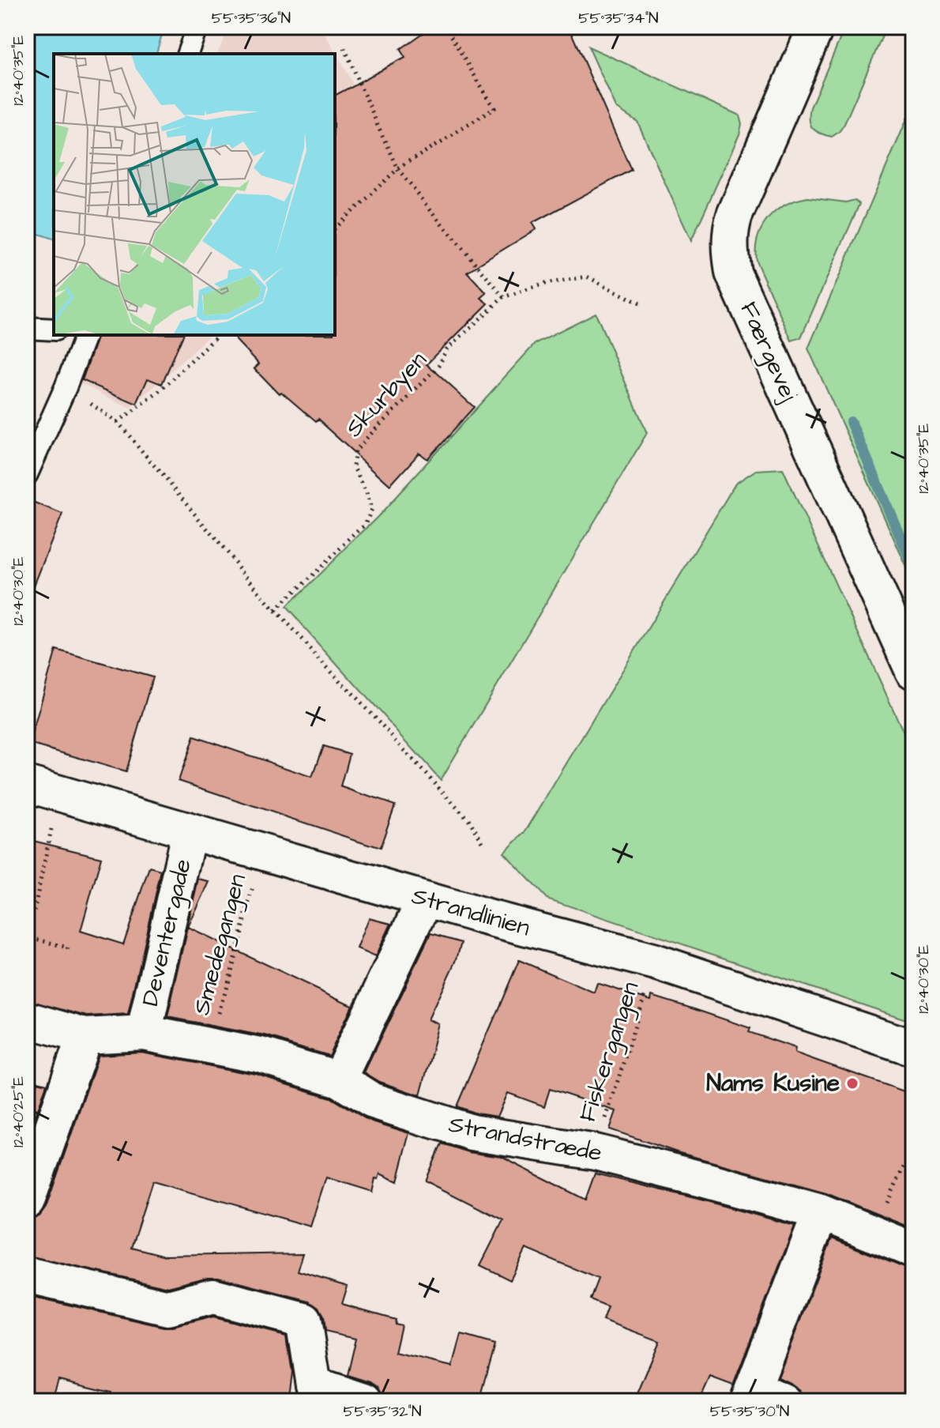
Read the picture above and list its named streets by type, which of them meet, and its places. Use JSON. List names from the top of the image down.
{
  "streets": {
    "street": [
      "Færgevej",
      "Strandlinien",
      "Deventergade",
      "Strandstræde"
    ],
    "path": ["Skurbyen", "Smedegangen", "Fiskergangen"]
  },
  "crossings": [
    ["Strandlinien", "Deventergade"],
    ["Strandlinien", "Smedegangen"],
    ["Strandlinien", "Fiskergangen"],
    ["Deventergade", "Strandstræde"],
    ["Smedegangen", "Strandstræde"],
    ["Fiskergangen", "Strandstræde"]
  ],
  "places": ["Nams Kusine"],
  "coordinates": [
    "55°35'36\"N",
    "55°35'34\"N",
    "12°40'35\"E",
    "12°40'30\"E",
    "12°40'25\"E",
    "55°35'32\"N",
    "55°35'30\"N"
  ]
}
